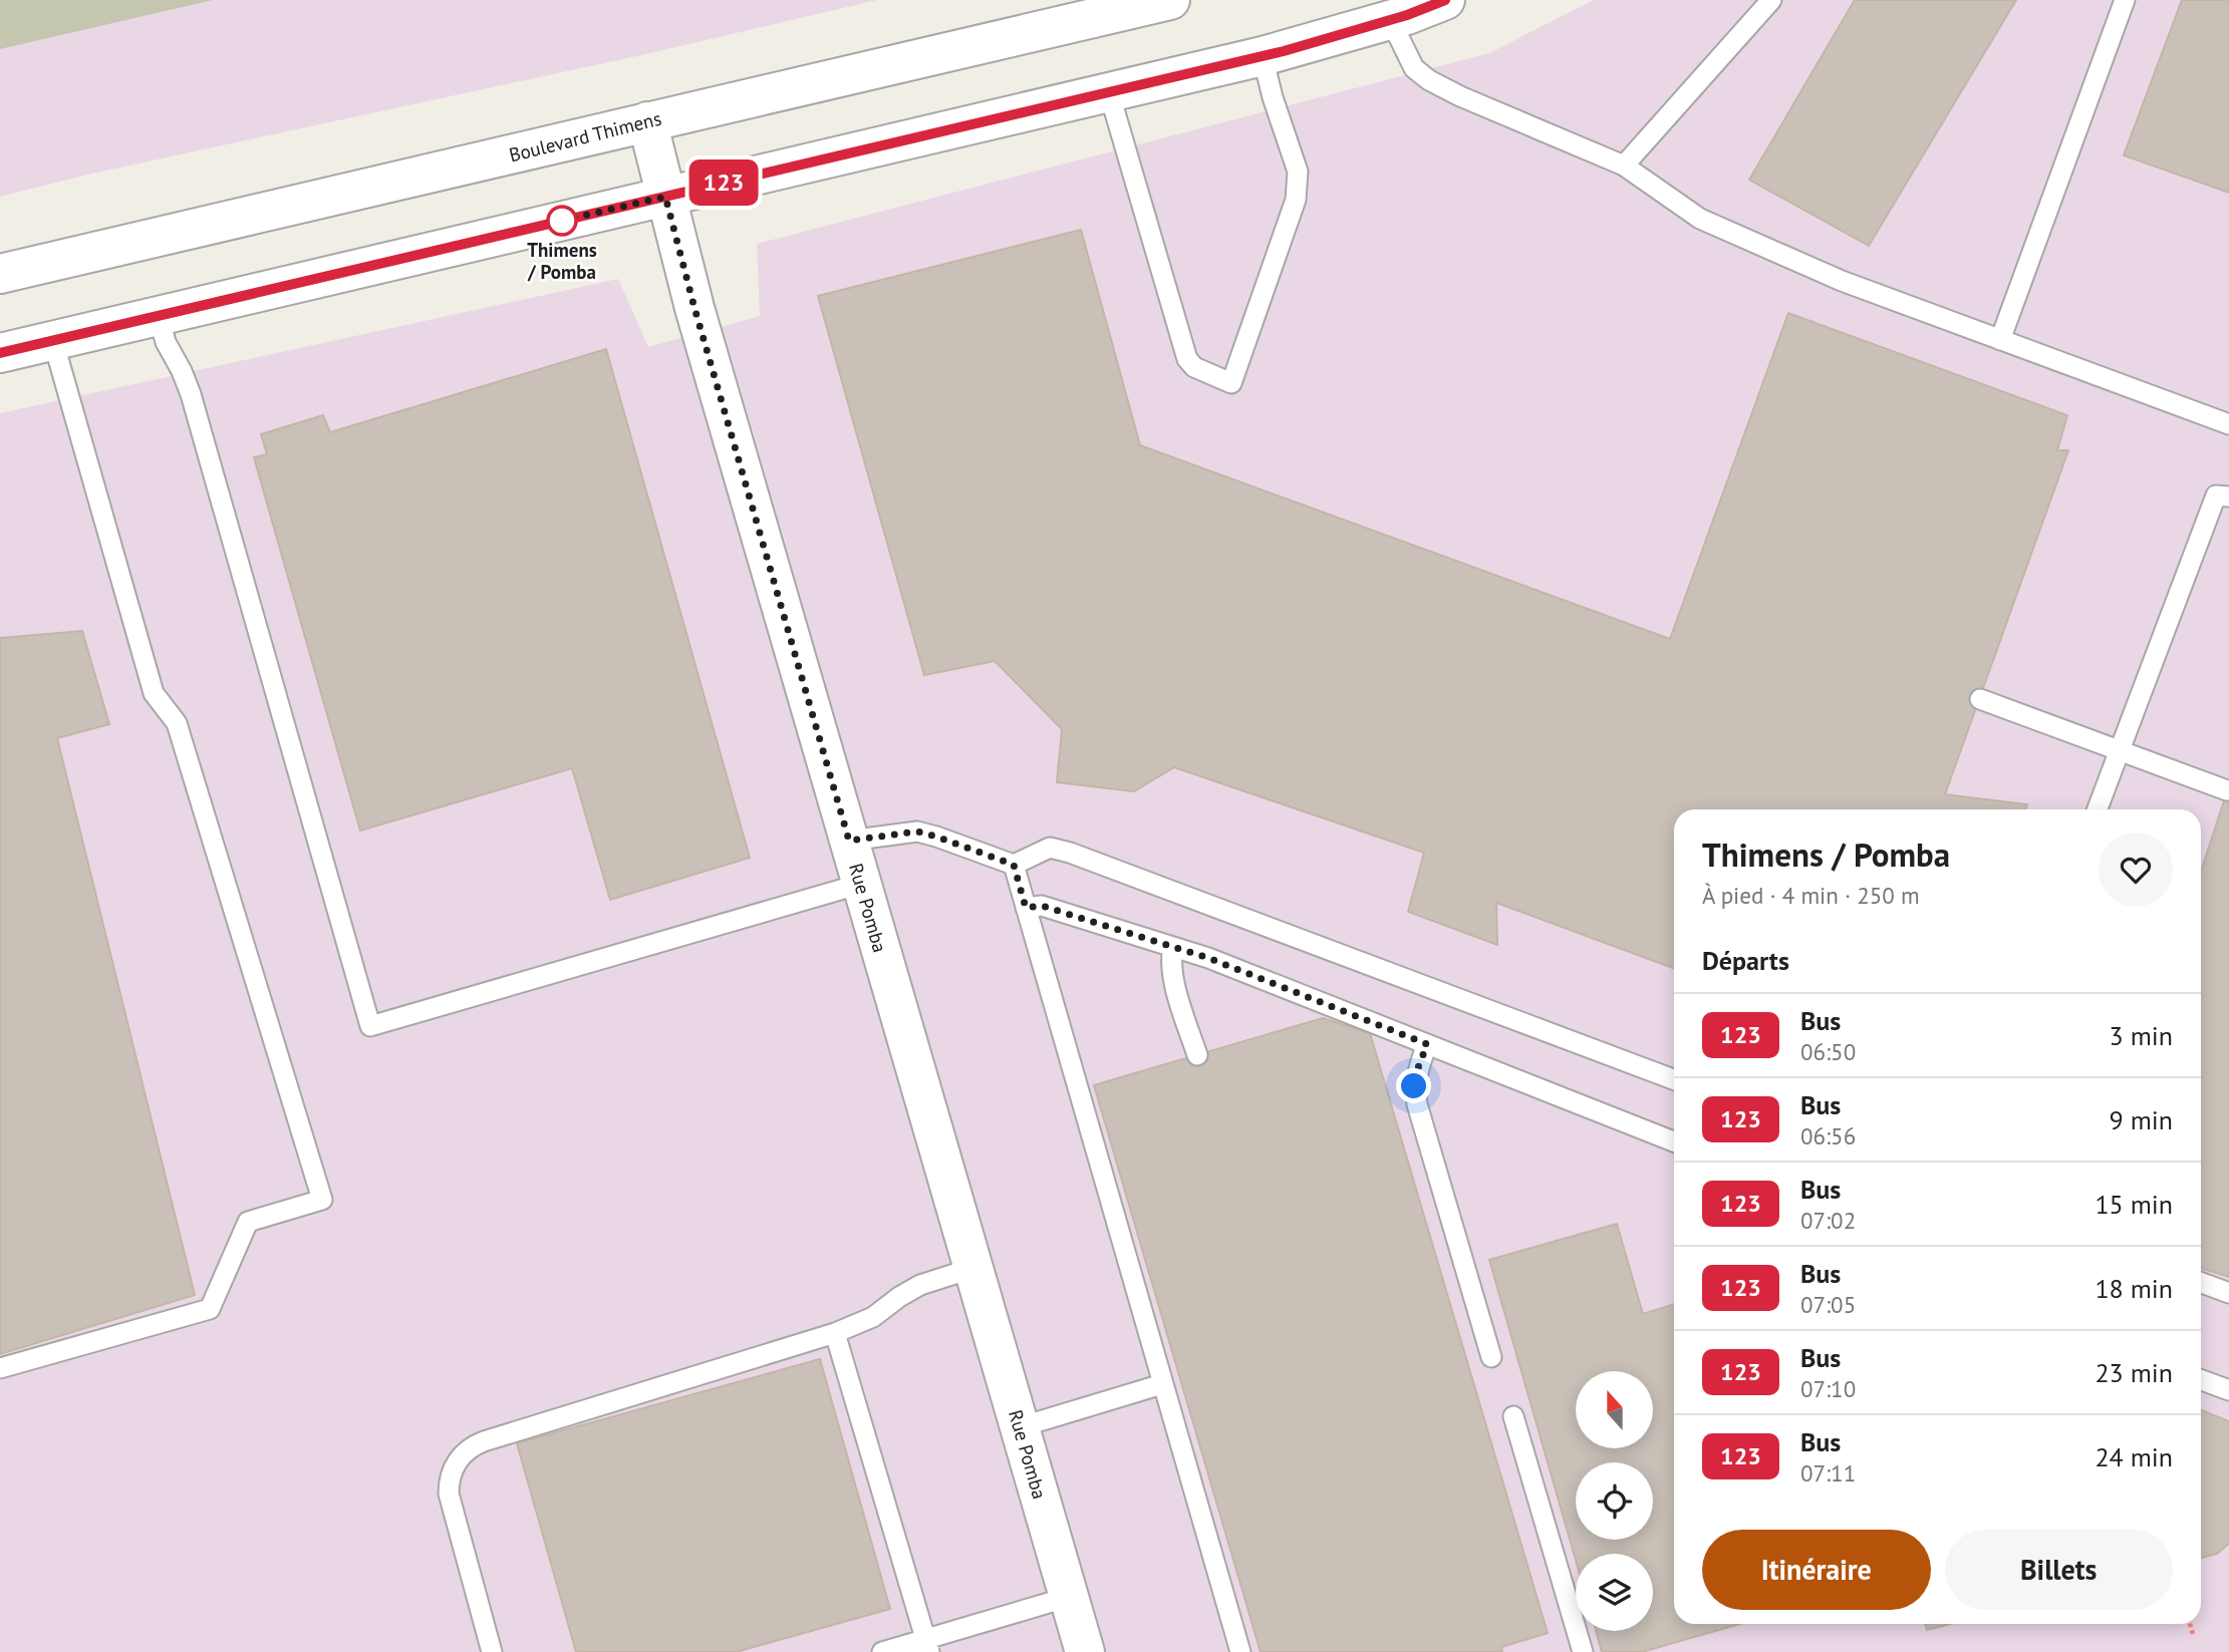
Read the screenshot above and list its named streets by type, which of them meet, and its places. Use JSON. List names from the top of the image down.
{
  "streets": {
    "street": ["Boulevard Thimens", "Rue Pomba"]
  },
  "crossings": [
    ["Boulevard Thimens", "Rue Pomba"]
  ],
  "places": ["Thimens / Pomba"],
  "lines": ["bus line 123"],
  "north": "top",
  "page": {
    "on_map": "123",
    "heading": [
      ["Thimens / Pomba", "À pied · 4 min · 250 m"],
      "Départs"
    ],
    "list": [
      {
        "mark": "123",
        "name": "Bus",
        "note": "06:50",
        "value": "3 min"
      },
      {
        "mark": "123",
        "name": "Bus",
        "note": "06:56",
        "value": "9 min"
      },
      {
        "mark": "123",
        "name": "Bus",
        "note": "07:02",
        "value": "15 min"
      },
      {
        "mark": "123",
        "name": "Bus",
        "note": "07:05",
        "value": "18 min"
      },
      {
        "mark": "123",
        "name": "Bus",
        "note": "07:10",
        "value": "23 min"
      },
      {
        "mark": "123",
        "name": "Bus",
        "note": "07:11",
        "value": "24 min"
      }
    ],
    "buttons": ["Itinéraire", "Billets"]
  }
}
